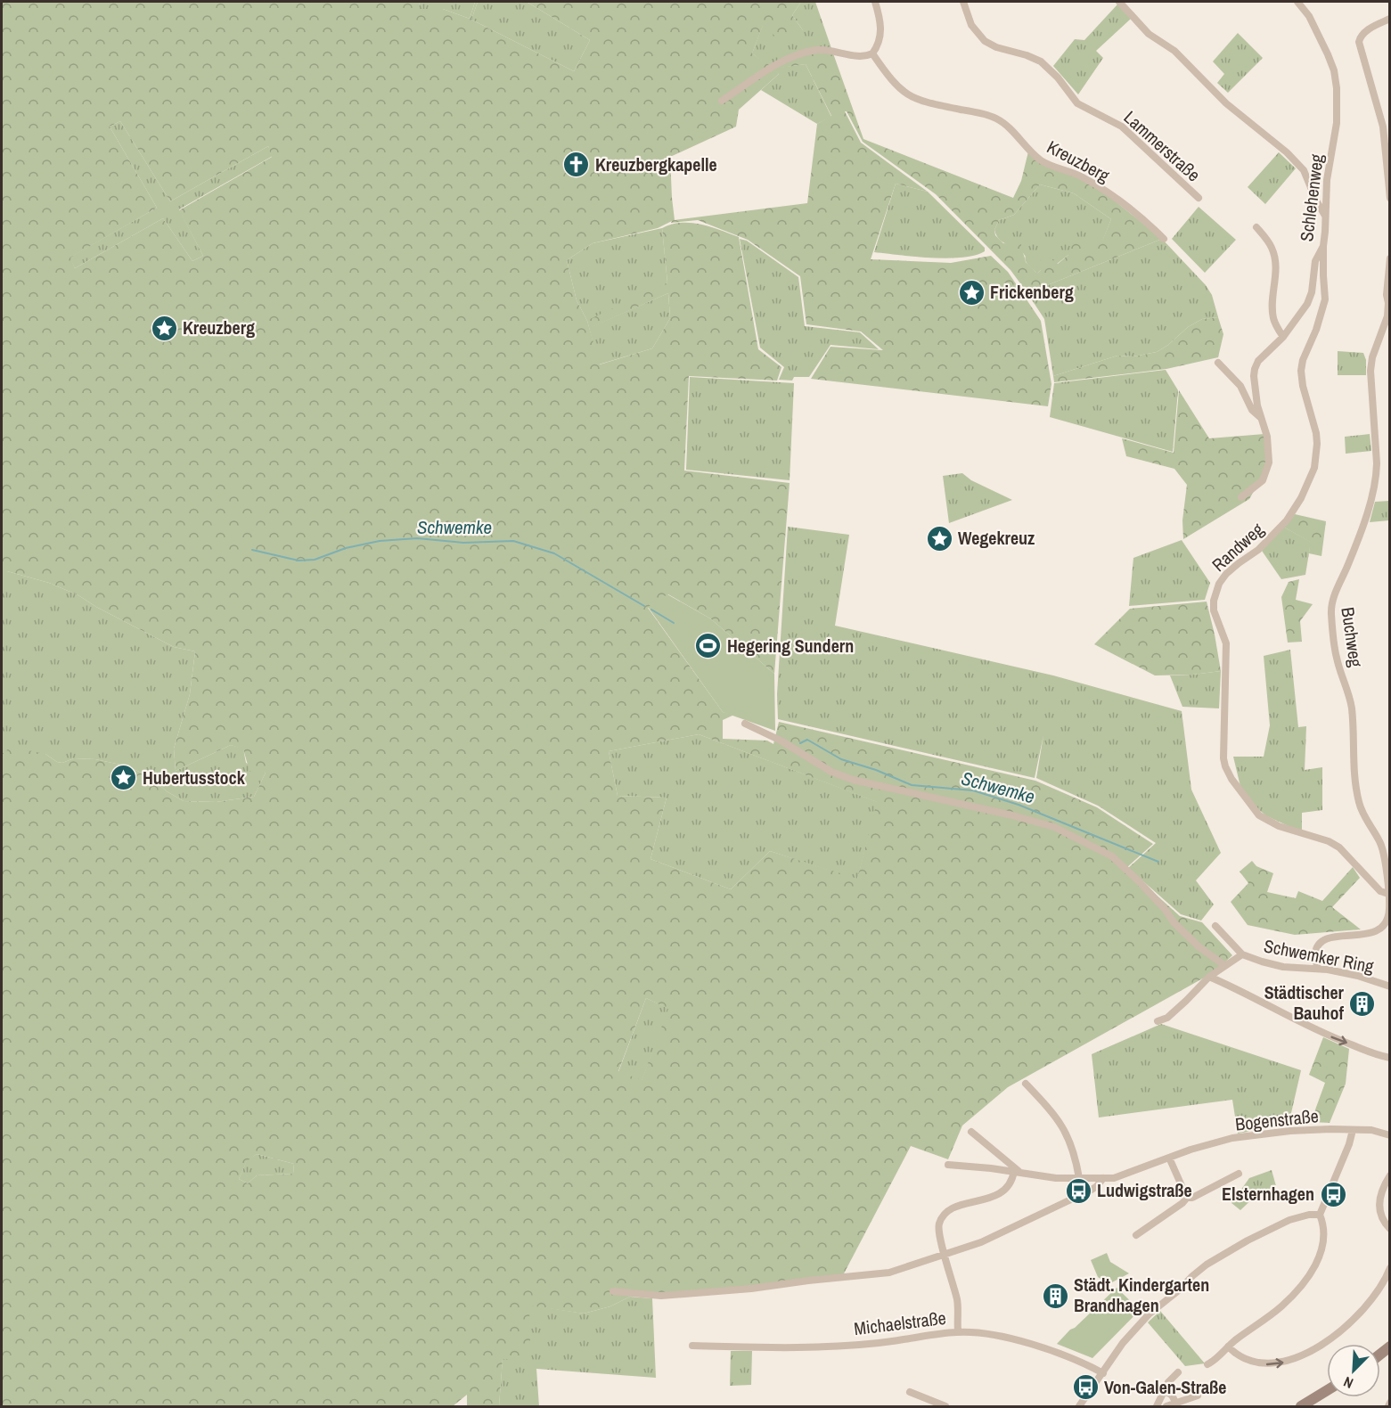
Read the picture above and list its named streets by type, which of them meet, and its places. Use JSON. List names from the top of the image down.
{
  "streets": {
    "street": [
      "Lammerstraße",
      "Kreuzberg",
      "Schlehenweg",
      "Randweg",
      "Buchweg",
      "Schwemker Ring",
      "Bogenstraße",
      "Michaelstraße"
    ]
  },
  "crossings": [
    ["Schlehenweg", "Randweg"],
    ["Randweg", "Buchweg"],
    ["Buchweg", "Schwemker Ring"]
  ],
  "water": ["Schwemke"],
  "places": {
    "church": ["Kreuzbergkapelle"],
    "place": [
      "Frickenberg",
      "Kreuzberg",
      "Wegekreuz",
      "Hubertusstock"
    ],
    "sports": ["Hegering Sundern"],
    "building": ["Städtischer Bauhof", "Städt. Kindergarten Brandhagen"],
    "bus stop": ["Ludwigstraße", "Elsternhagen", "Von-Galen-Straße"]
  },
  "north": "bottom left"
}
